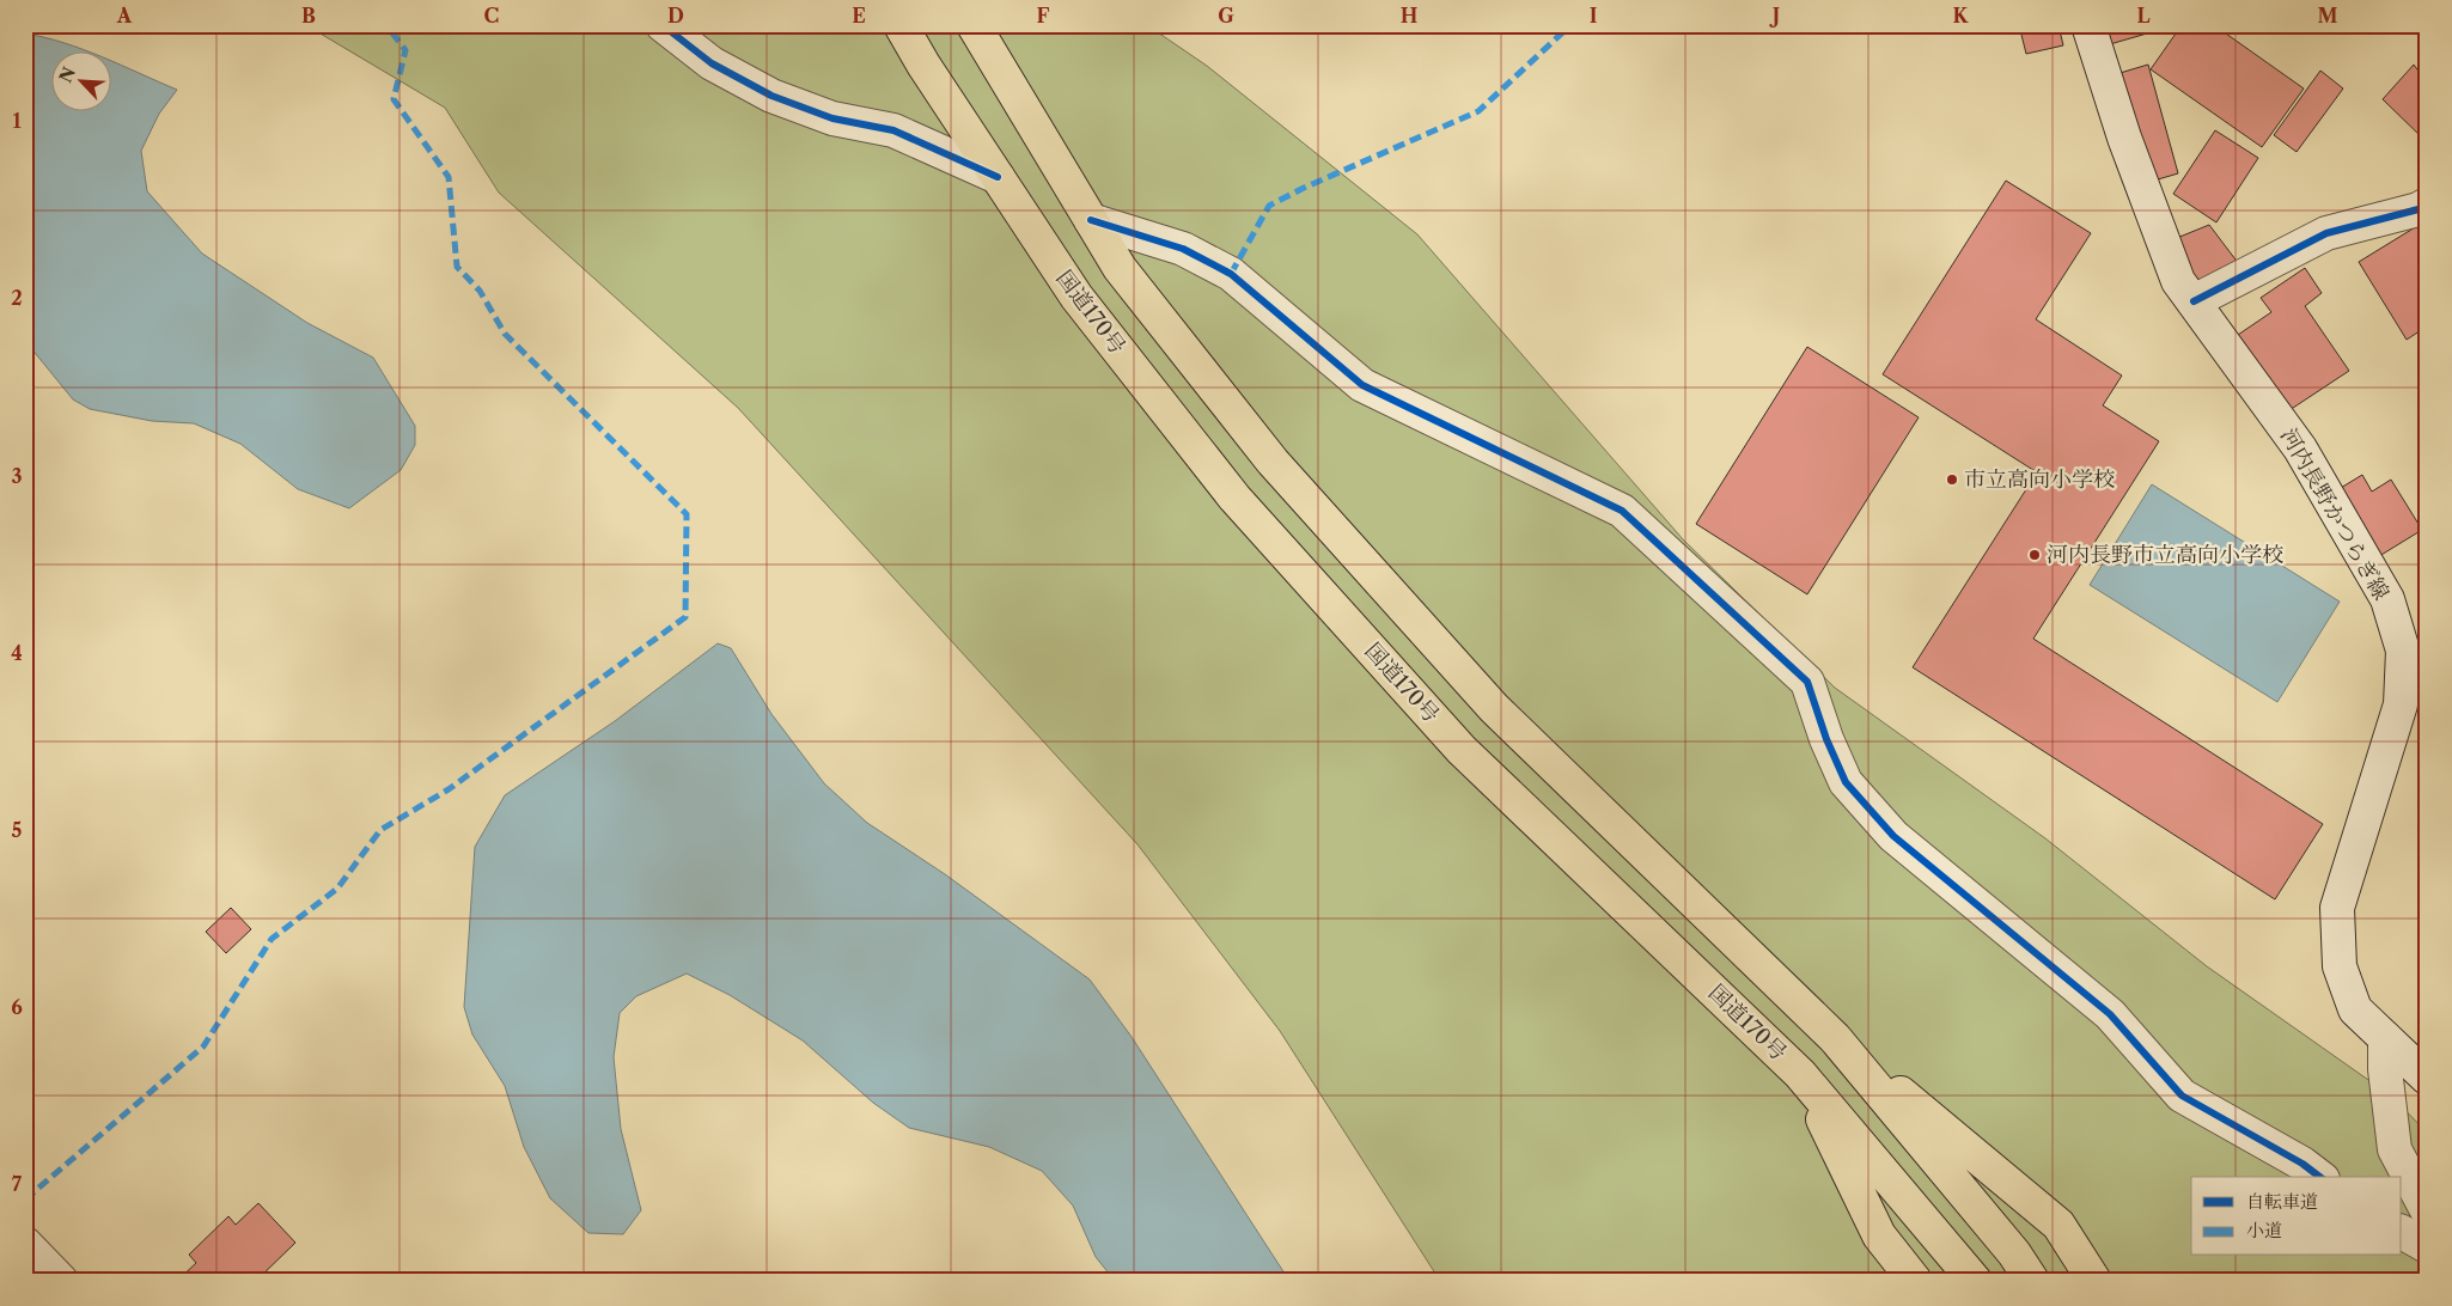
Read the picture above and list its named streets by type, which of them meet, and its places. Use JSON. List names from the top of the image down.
{
  "streets": {
    "highway": ["国道170号"],
    "street": ["河内長野かつらぎ線"]
  },
  "places": ["市立高向小学校", "河内長野市立高向小学校"],
  "legend": ["自転車道", "小道"],
  "north": "top left",
  "grid": {
    "columns": [
      "A",
      "B",
      "C",
      "D",
      "E",
      "F",
      "G",
      "H",
      "I",
      "J",
      "K",
      "L",
      "M"
    ],
    "rows": [
      "1",
      "2",
      "3",
      "4",
      "5",
      "6",
      "7"
    ]
  }
}
